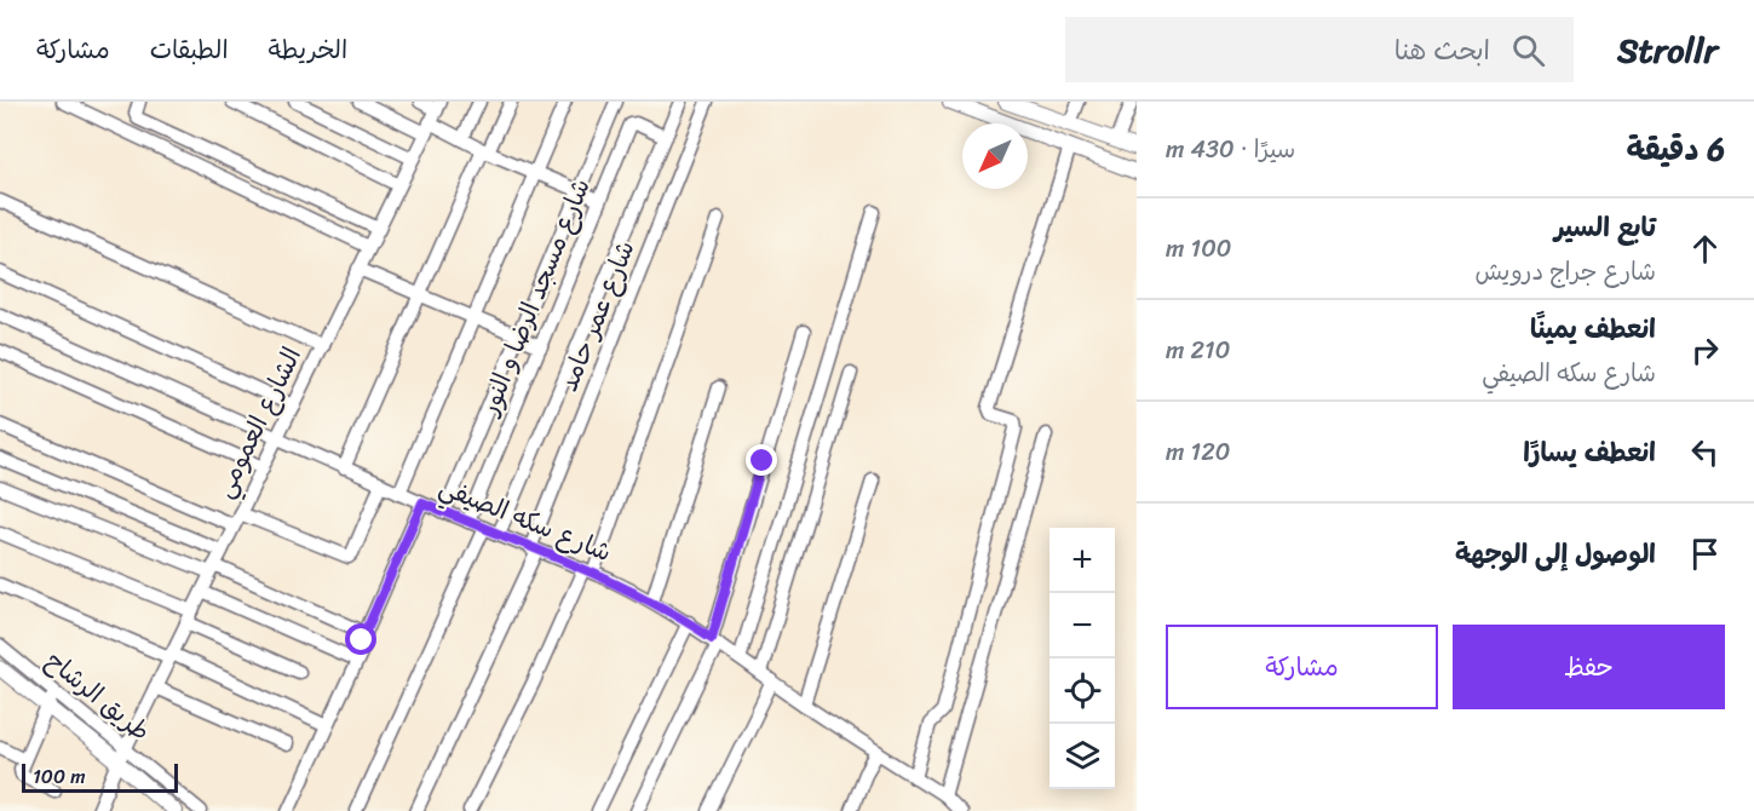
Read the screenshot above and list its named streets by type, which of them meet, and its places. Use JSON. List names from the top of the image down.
{
  "streets": {
    "street": [
      "شارع مسجد الرضا و النور",
      "شارع عمر حامد",
      "الشارع العمومي",
      "شارع سكه الصيفي",
      "طريق الرشاح"
    ]
  },
  "crossings": [
    ["شارع مسجد الرضا و النور", "شارع سكه الصيفي"],
    ["شارع عمر حامد", "شارع سكه الصيفي"],
    ["الشارع العمومي", "شارع سكه الصيفي"],
    ["الشارع العمومي", "طريق الرشاح"]
  ],
  "scale_bar": "100 m",
  "north": "bottom left",
  "page": {
    "header": "Strollr",
    "search": "ابحث هنا",
    "nav": ["الخريطة", "الطبقات", "مشاركة"],
    "heading": ["6 دقيقة", "سيرًا · 430 m"],
    "list": [
      ["تابع السير", "شارع جراج درويش", "100 m"],
      ["انعطف يمينًا", "شارع سكه الصيفي", "210 m"],
      ["انعطف يسارًا", "120 m"],
      "الوصول إلى الوجهة"
    ],
    "map_buttons": ["+", "−"],
    "buttons": ["حفظ", "مشاركة"],
    "scale": "100 m"
  }
}
